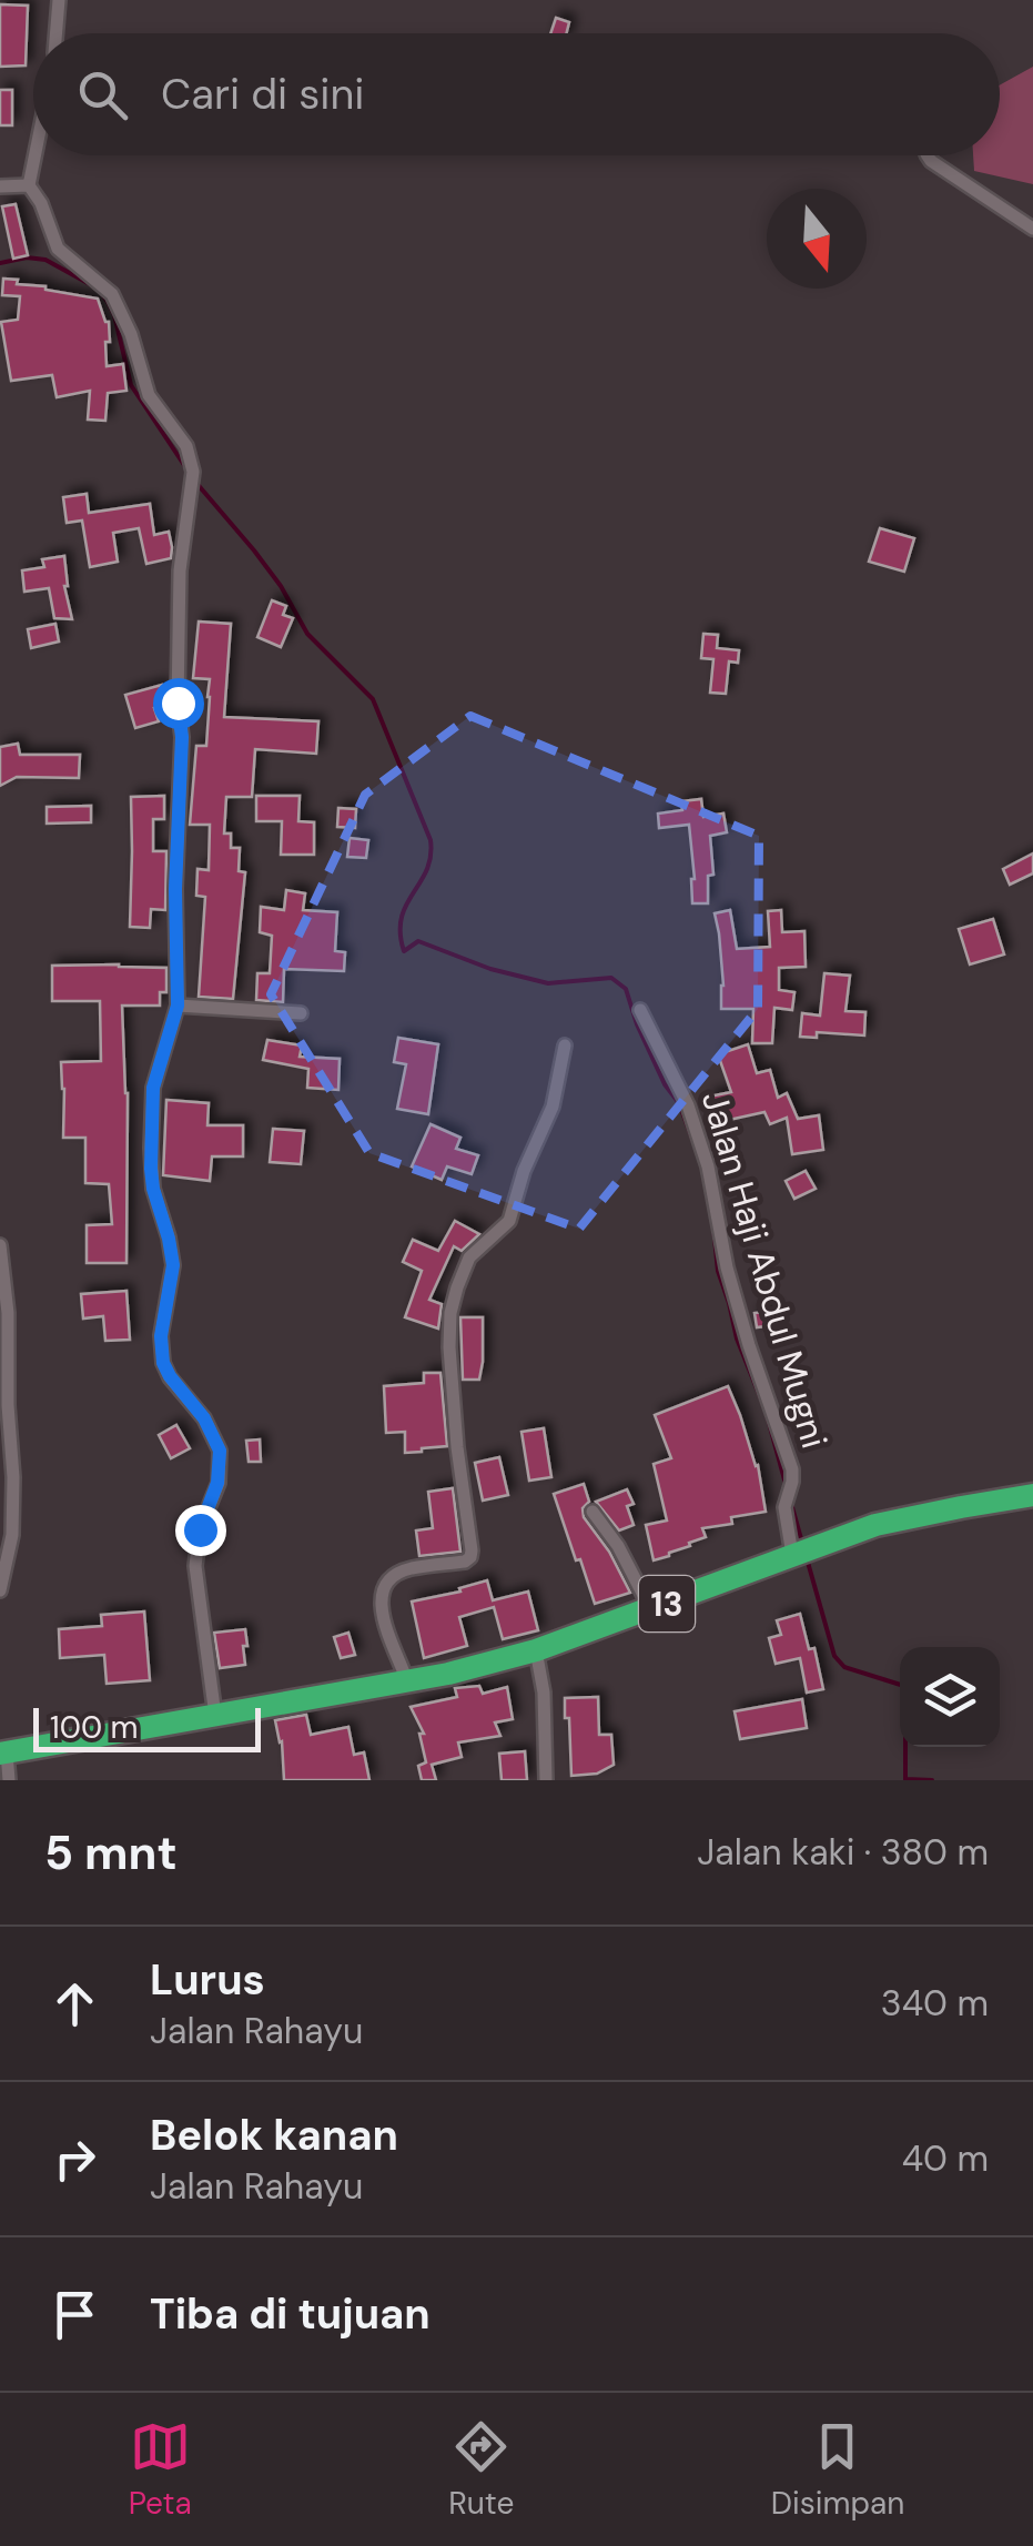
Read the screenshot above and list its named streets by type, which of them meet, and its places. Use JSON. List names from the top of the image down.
{
  "streets": {
    "highway": ["13"],
    "street": ["Jalan Haji Abdul Mugni"]
  },
  "crossings": [
    ["Jalan Haji Abdul Mugni", "13"]
  ],
  "scale_bar": "100 m",
  "north": "bottom",
  "page": {
    "search": "Cari di sini",
    "scale": "100 m",
    "heading": ["5 mnt", "Jalan kaki · 380 m"],
    "list": [
      ["Lurus", "Jalan Rahayu", "340 m"],
      ["Belok kanan", "Jalan Rahayu", "40 m"],
      "Tiba di tujuan"
    ],
    "nav": ["Peta", "Rute", "Disimpan"]
  }
}
